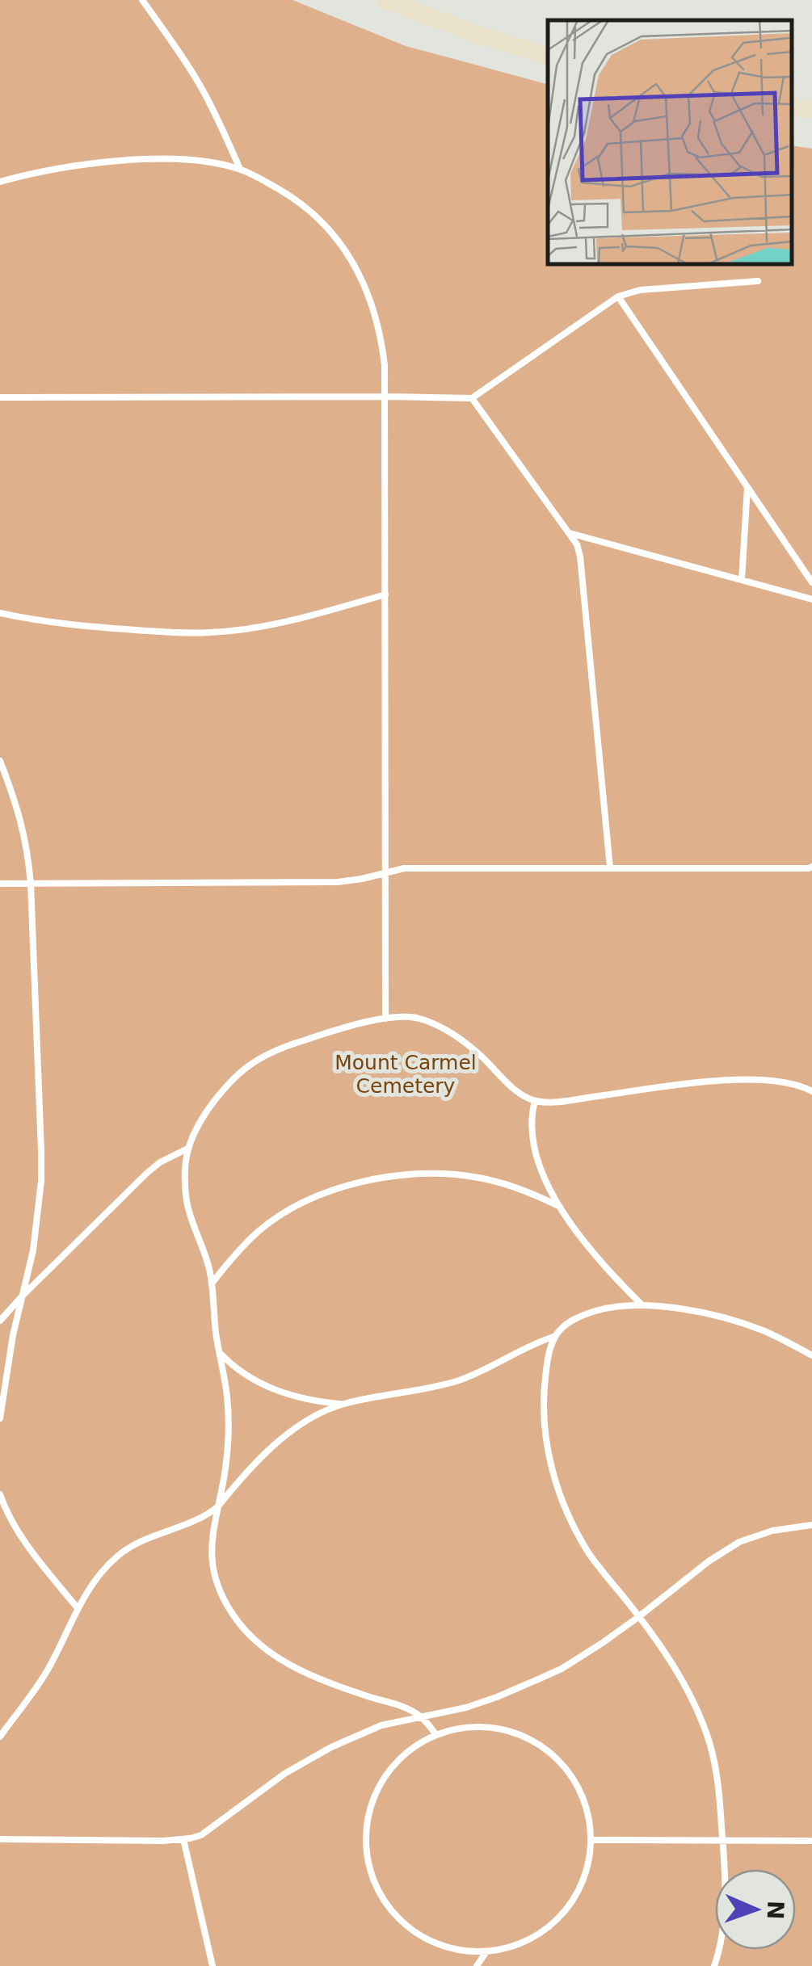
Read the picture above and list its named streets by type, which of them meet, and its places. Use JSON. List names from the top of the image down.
{
  "parks": ["Mount Carmel Cemetery"],
  "north": "right"
}
